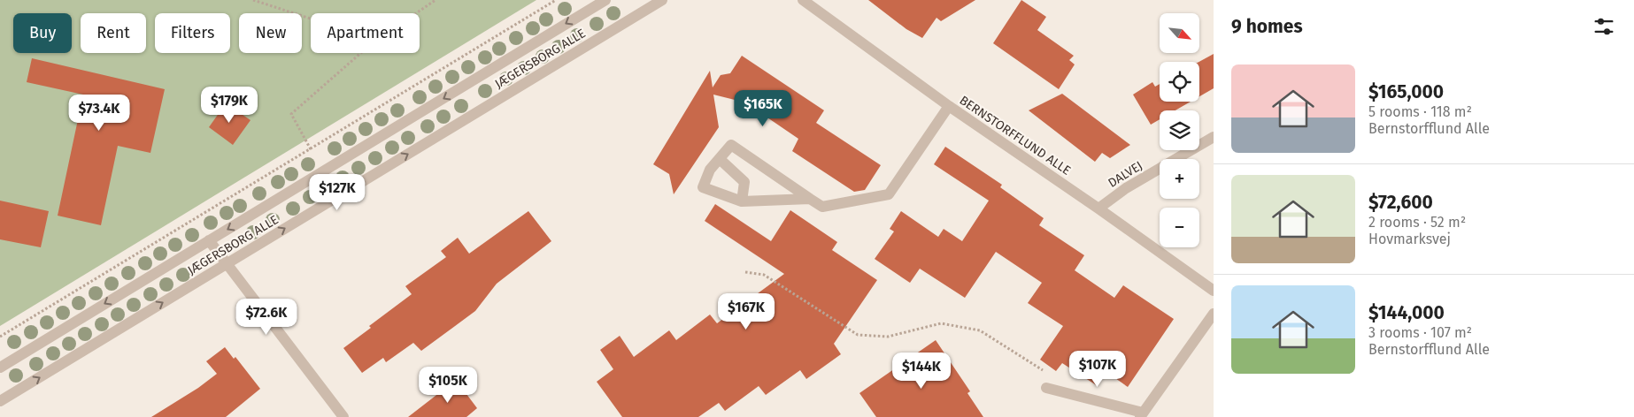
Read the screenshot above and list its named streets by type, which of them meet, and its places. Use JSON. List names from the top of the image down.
{
  "streets": {
    "street": ["JÆGERSBORG ALLE", "BERNSTORFFLUND ALLE", "DALVEJ"]
  },
  "crossings": [
    ["BERNSTORFFLUND ALLE", "DALVEJ"]
  ],
  "north": "bottom right",
  "page": {
    "heading": "9 homes",
    "map_buttons": ["+", "−"],
    "chip": [
      "Buy",
      "Rent",
      "Filters",
      "New",
      "Apartment"
    ],
    "list": [
      {
        "name": "$165,000",
        "note": "5 rooms · 118 m² · Bernstorfflund Alle"
      },
      {
        "name": "$72,600",
        "note": "2 rooms · 52 m² · Hovmarksvej"
      },
      {
        "name": "$144,000",
        "note": "3 rooms · 107 m² · Bernstorfflund Alle"
      }
    ],
    "price": [
      "$179K",
      "$165K",
      "$73.4K",
      "$127K",
      "$167K",
      "$72.6K",
      "$107K",
      "$144K",
      "$105K"
    ]
  }
}
